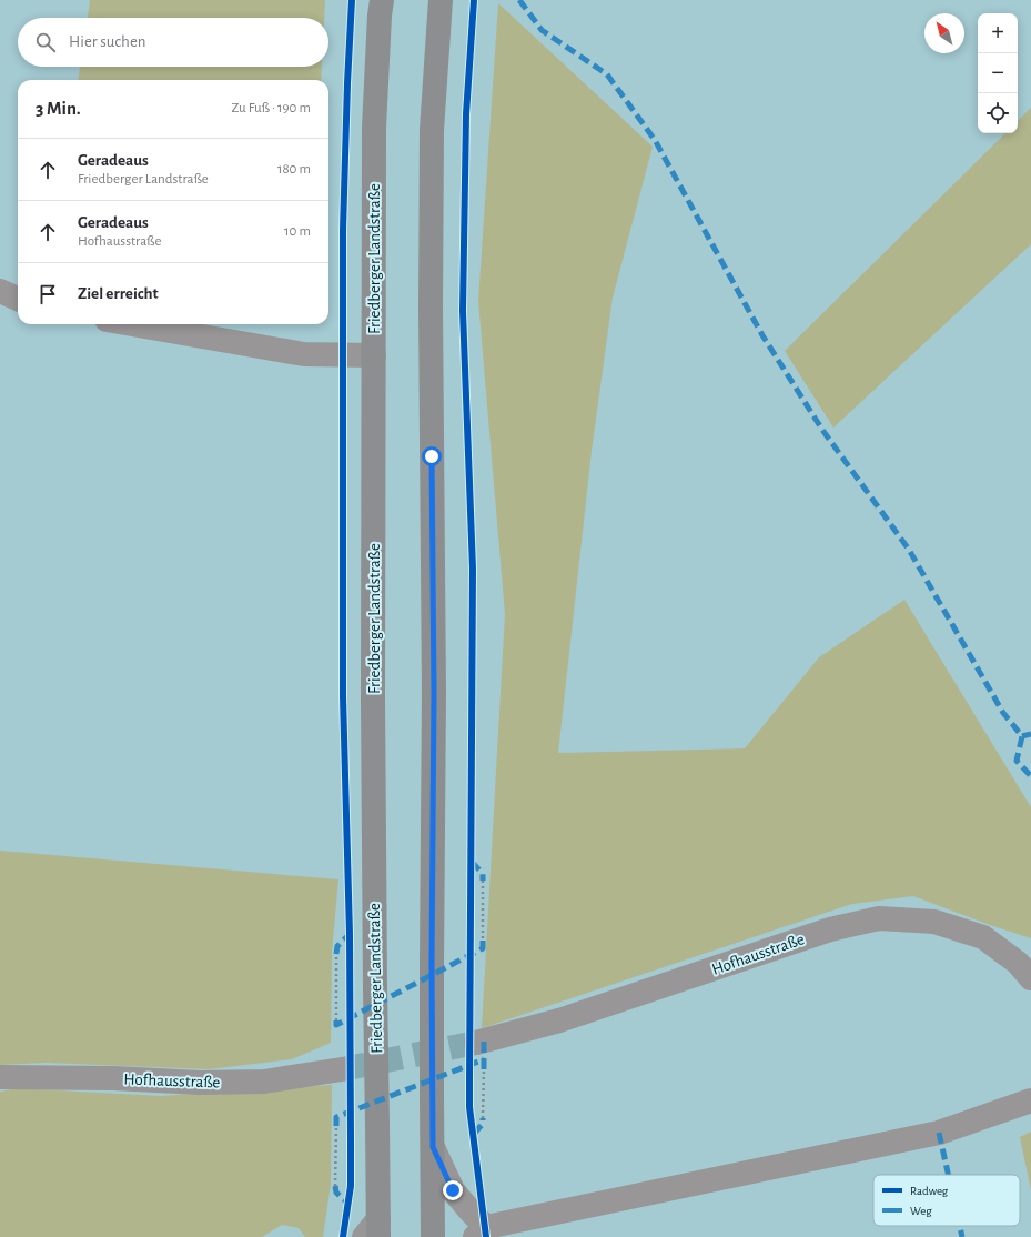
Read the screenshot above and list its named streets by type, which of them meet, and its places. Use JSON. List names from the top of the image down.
{
  "streets": {
    "main road": ["Friedberger Landstraße"],
    "street": ["Hofhausstraße"]
  },
  "legend": ["Radweg", "Weg"],
  "north": "top left",
  "page": {
    "map_buttons": ["+", "−"],
    "search": "Hier suchen",
    "heading": ["3 Min.", "Zu Fuß · 190 m"],
    "list": [
      ["Geradeaus", "Friedberger Landstraße", "180 m"],
      ["Geradeaus", "Hofhausstraße", "10 m"],
      "Ziel erreicht"
    ]
  }
}
